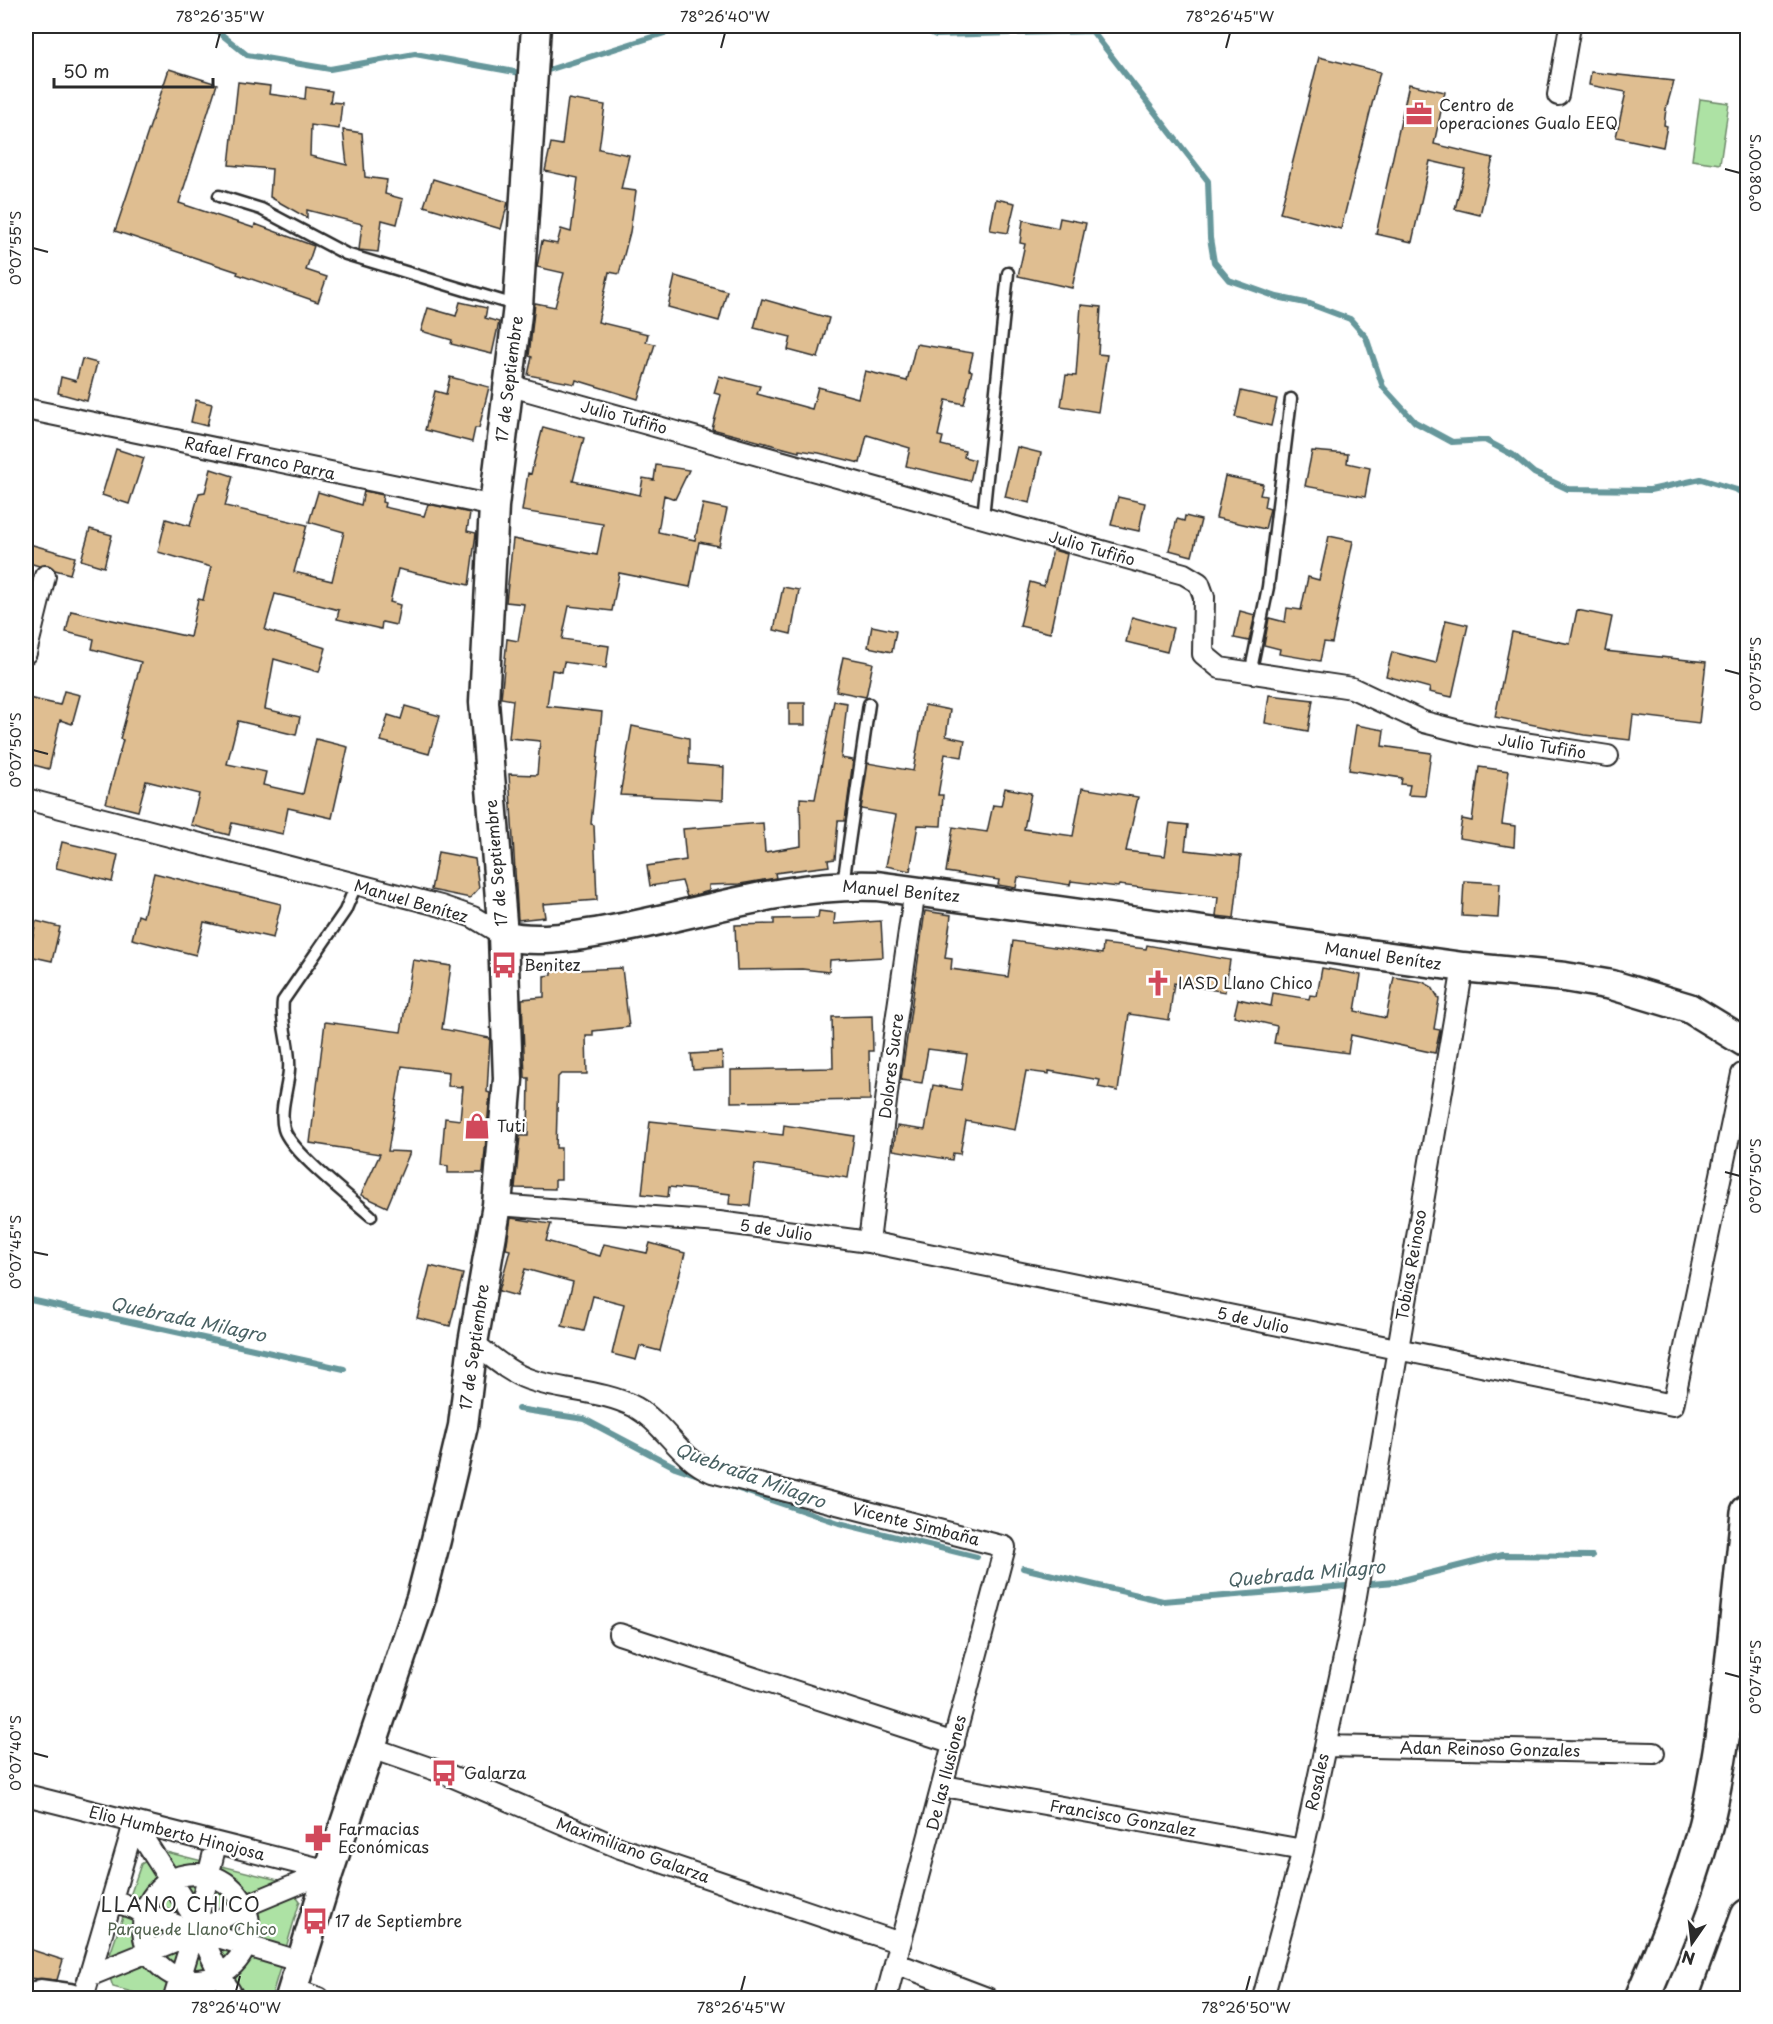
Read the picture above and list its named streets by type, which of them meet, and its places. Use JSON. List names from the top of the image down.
{
  "streets": {
    "street": [
      "17 de Septiembre",
      "Julio Tufiño",
      "Rafael Franco Parra",
      "Manuel Benítez",
      "Dolores Sucre",
      "5 de Julio",
      "Tobias Reinoso",
      "Vicente Simbaña",
      "Adan Reinoso Gonzales",
      "De las Ilusiones",
      "Rosales",
      "Francisco Gonzalez",
      "Elio Humberto Hinojosa",
      "Maximiliano Galarza"
    ]
  },
  "crossings": [
    ["17 de Septiembre", "Julio Tufiño"],
    ["17 de Septiembre", "Rafael Franco Parra"],
    ["17 de Septiembre", "Manuel Benítez"],
    ["17 de Septiembre", "5 de Julio"],
    ["17 de Septiembre", "Vicente Simbaña"],
    ["17 de Septiembre", "Elio Humberto Hinojosa"],
    ["17 de Septiembre", "Maximiliano Galarza"],
    ["Manuel Benítez", "Dolores Sucre"],
    ["Manuel Benítez", "Tobias Reinoso"],
    ["Dolores Sucre", "5 de Julio"],
    ["5 de Julio", "Tobias Reinoso"],
    ["Tobias Reinoso", "Rosales"],
    ["Vicente Simbaña", "De las Ilusiones"],
    ["Adan Reinoso Gonzales", "Rosales"],
    ["De las Ilusiones", "Francisco Gonzalez"],
    ["De las Ilusiones", "Maximiliano Galarza"],
    ["Rosales", "Francisco Gonzalez"]
  ],
  "districts": ["LLANO CHICO"],
  "water": ["Quebrada Milagro"],
  "parks": ["Parque de Llano Chico"],
  "places": {
    "office": ["Centro de operaciones Gualo EEQ"],
    "bus stop": ["Benitez", "Galarza", "17 de Septiembre"],
    "church": ["IASD Llano Chico"],
    "shop": ["Tuti"],
    "pharmacy": ["Farmacias Económicas"]
  },
  "scale_bar": "50 m",
  "north": "bottom",
  "coordinates": [
    "78°26'35\"W",
    "78°26'40\"W",
    "78°26'45\"W",
    "0°08'00\"S",
    "0°07'55\"S",
    "0°07'50\"S",
    "0°07'45\"S",
    "0°07'40\"S",
    "78°26'50\"W"
  ]
}
